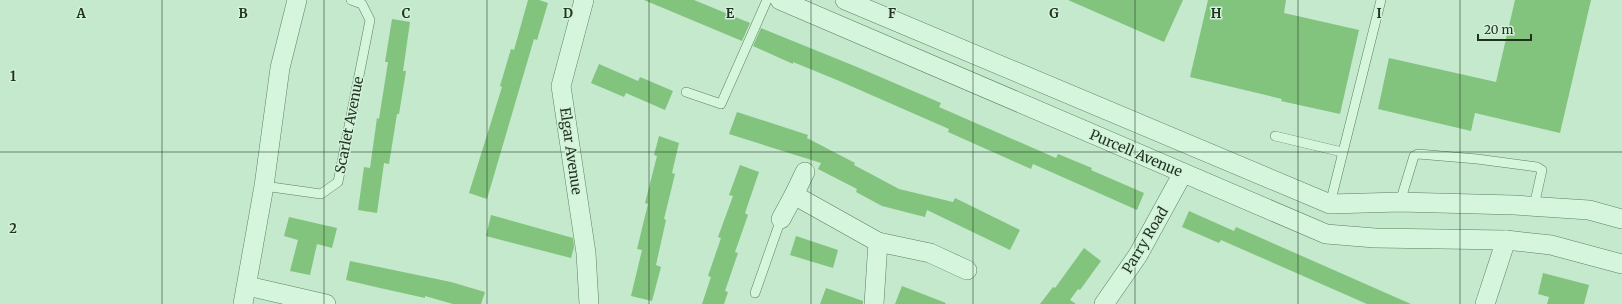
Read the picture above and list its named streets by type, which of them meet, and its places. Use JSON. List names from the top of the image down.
{
  "streets": {
    "street": ["Elgar Avenue", "Purcell Avenue", "Parry Road"],
    "lane": ["Scarlet Avenue"]
  },
  "crossings": [
    ["Purcell Avenue", "Parry Road"]
  ],
  "scale_bar": "20 m",
  "grid": {
    "columns": [
      "A",
      "B",
      "C",
      "D",
      "E",
      "F",
      "G",
      "H",
      "I"
    ],
    "rows": ["1", "2"]
  }
}
